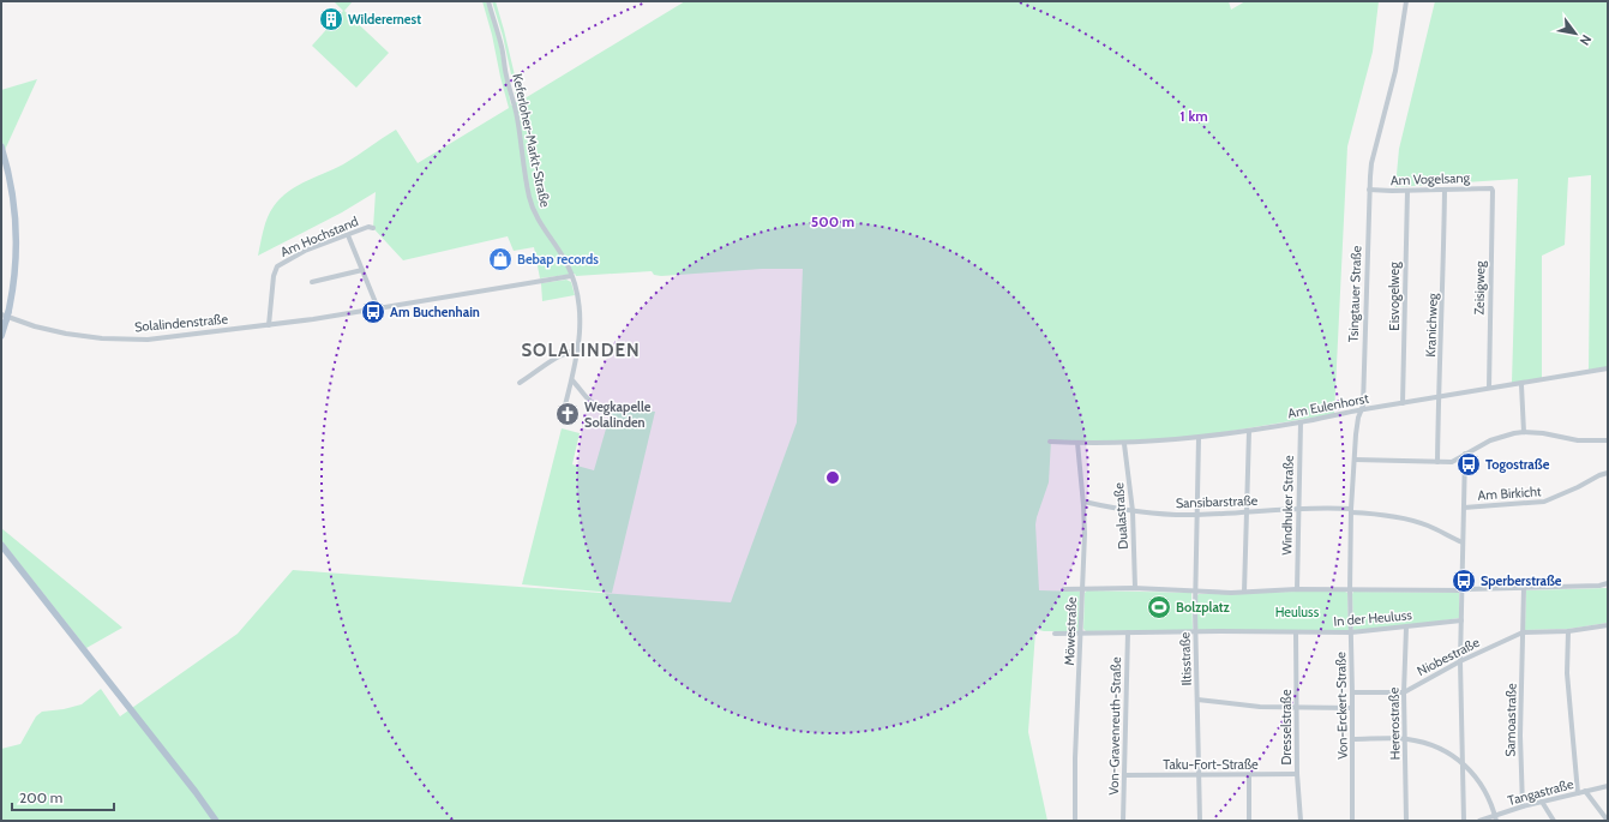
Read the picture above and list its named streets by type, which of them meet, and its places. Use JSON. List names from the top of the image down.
{
  "streets": {
    "street": [
      "Keferloher-Markt-Straße",
      "Am Vogelsang",
      "Am Hochstand",
      "Zeisigweg",
      "Tsingtauer Straße",
      "Eisvogelweg",
      "Solalindenstraße",
      "Kranichweg",
      "Am Eulenhorst",
      "Am Birkicht",
      "Sansibarstraße",
      "Windhuker Straße",
      "Dualastraße",
      "In der Heuluss",
      "Möwestraße",
      "Niobestraße",
      "Iltisstraße",
      "Von-Erckert-Straße",
      "Samoastraße",
      "Hererostraße",
      "Von-Gravenreuth-Straße",
      "Dresselstraße",
      "Taku-Fort-Straße",
      "Tangastraße"
    ]
  },
  "crossings": [
    ["Keferloher-Markt-Straße", "Solalindenstraße"],
    ["Am Vogelsang", "Zeisigweg"],
    ["Am Vogelsang", "Tsingtauer Straße"],
    ["Am Vogelsang", "Eisvogelweg"],
    ["Am Vogelsang", "Kranichweg"],
    ["Am Hochstand", "Solalindenstraße"],
    ["Zeisigweg", "Am Eulenhorst"],
    ["Tsingtauer Straße", "Am Eulenhorst"],
    ["Tsingtauer Straße", "Sansibarstraße"],
    ["Tsingtauer Straße", "In der Heuluss"],
    ["Tsingtauer Straße", "Von-Erckert-Straße"],
    ["Eisvogelweg", "Am Eulenhorst"],
    ["Kranichweg", "Am Eulenhorst"],
    ["Am Eulenhorst", "Windhuker Straße"],
    ["Am Eulenhorst", "Dualastraße"],
    ["Am Eulenhorst", "Möwestraße"],
    ["Am Eulenhorst", "Iltisstraße"],
    ["Sansibarstraße", "Windhuker Straße"],
    ["Sansibarstraße", "Dualastraße"],
    ["Sansibarstraße", "Möwestraße"],
    ["Sansibarstraße", "Iltisstraße"],
    ["Windhuker Straße", "In der Heuluss"],
    ["Dualastraße", "In der Heuluss"],
    ["In der Heuluss", "Möwestraße"],
    ["In der Heuluss", "Iltisstraße"],
    ["In der Heuluss", "Von-Erckert-Straße"],
    ["In der Heuluss", "Hererostraße"],
    ["In der Heuluss", "Von-Gravenreuth-Straße"],
    ["In der Heuluss", "Dresselstraße"],
    ["Niobestraße", "Von-Erckert-Straße"],
    ["Niobestraße", "Samoastraße"],
    ["Niobestraße", "Hererostraße"],
    ["Iltisstraße", "Taku-Fort-Straße"],
    ["Samoastraße", "Tangastraße"],
    ["Von-Gravenreuth-Straße", "Taku-Fort-Straße"],
    ["Dresselstraße", "Taku-Fort-Straße"]
  ],
  "districts": ["SOLALINDEN"],
  "parks": ["Heuluss"],
  "places": {
    "building": ["Wilderernest"],
    "shop": ["Bebap records"],
    "bus stop": ["Am Buchenhain", "Togostraße", "Sperberstraße"],
    "church": ["Wegkapelle Solalinden"],
    "sports": ["Bolzplatz"]
  },
  "scale_bar": "200 m",
  "north": "bottom right",
  "rings": ["1 km", "500 m"]
}
